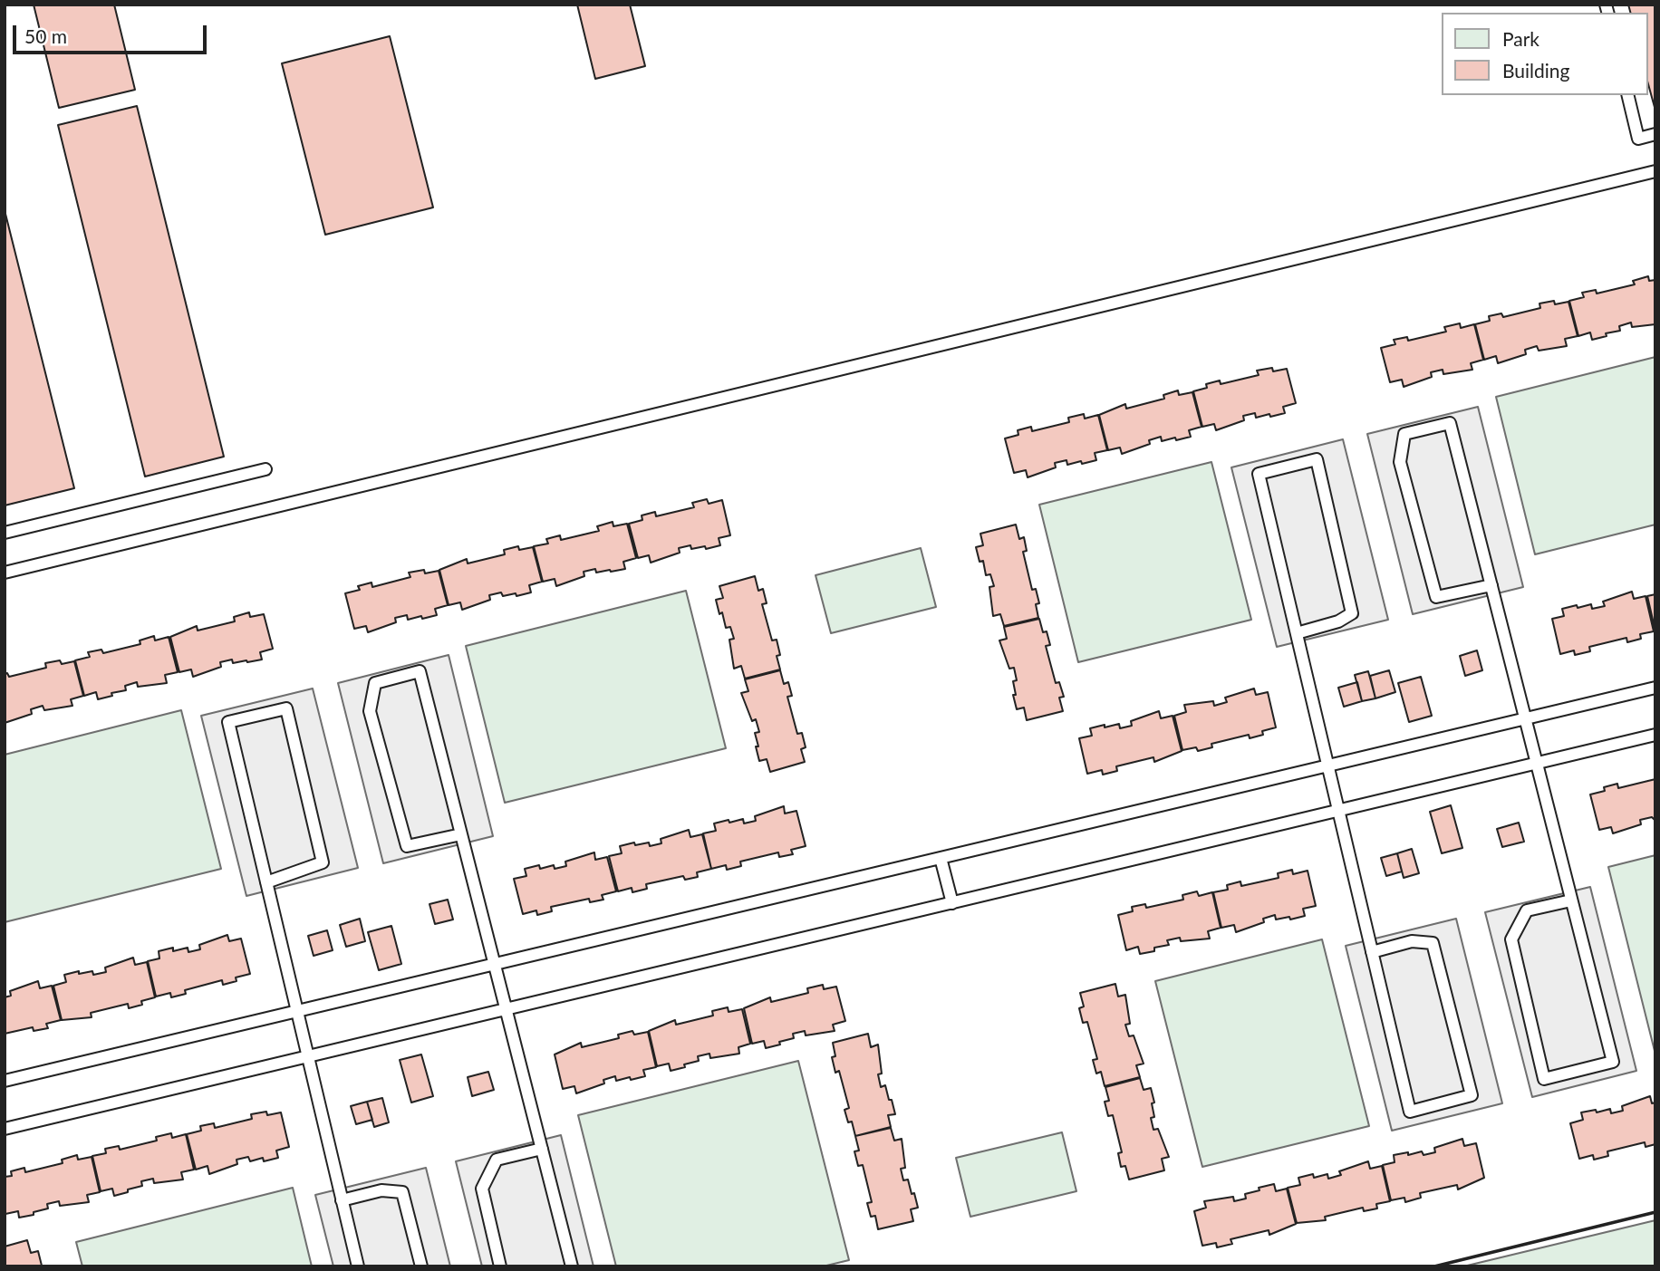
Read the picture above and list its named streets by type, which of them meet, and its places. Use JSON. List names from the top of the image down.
{
  "legend": ["Park", "Building"],
  "scale_bar": "50 m"
}
